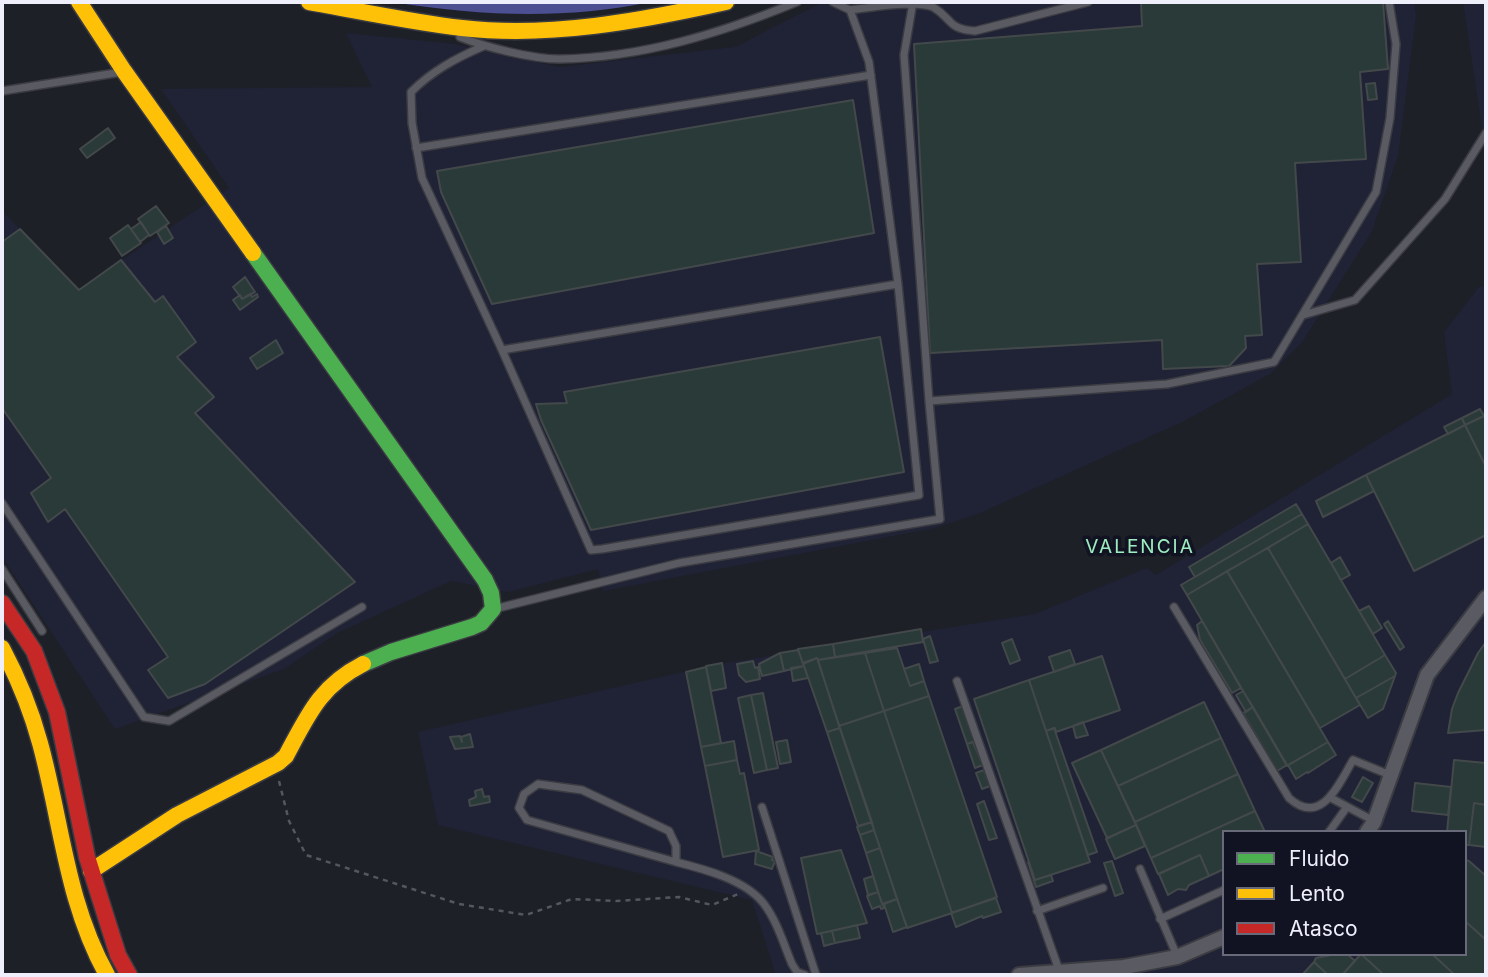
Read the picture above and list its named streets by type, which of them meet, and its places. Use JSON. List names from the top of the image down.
{
  "districts": ["VALENCIA"],
  "legend": ["Fluido", "Lento", "Atasco"]
}
